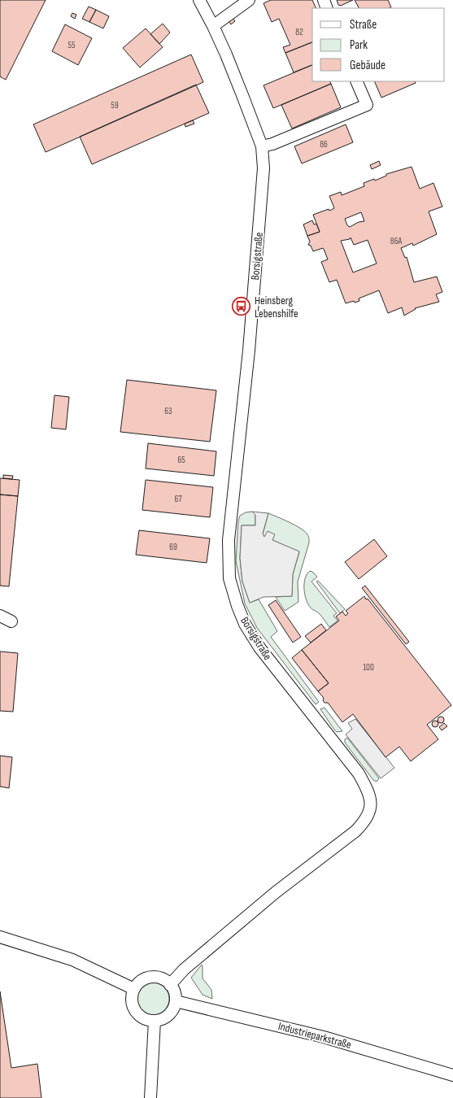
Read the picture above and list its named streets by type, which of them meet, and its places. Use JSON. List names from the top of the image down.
{
  "streets": {
    "street": ["Borsigstraße", "Industrieparkstraße"]
  },
  "crossings": [
    ["Borsigstraße", "Industrieparkstraße"]
  ],
  "places": {
    "bus stop": ["Heinsberg Lebenshilfe"]
  },
  "house_numbers": [
    "82",
    "55",
    "59",
    "86",
    "86A",
    "63",
    "65",
    "67",
    "69",
    "100"
  ],
  "legend": ["Straße", "Park", "Gebäude"]
}
